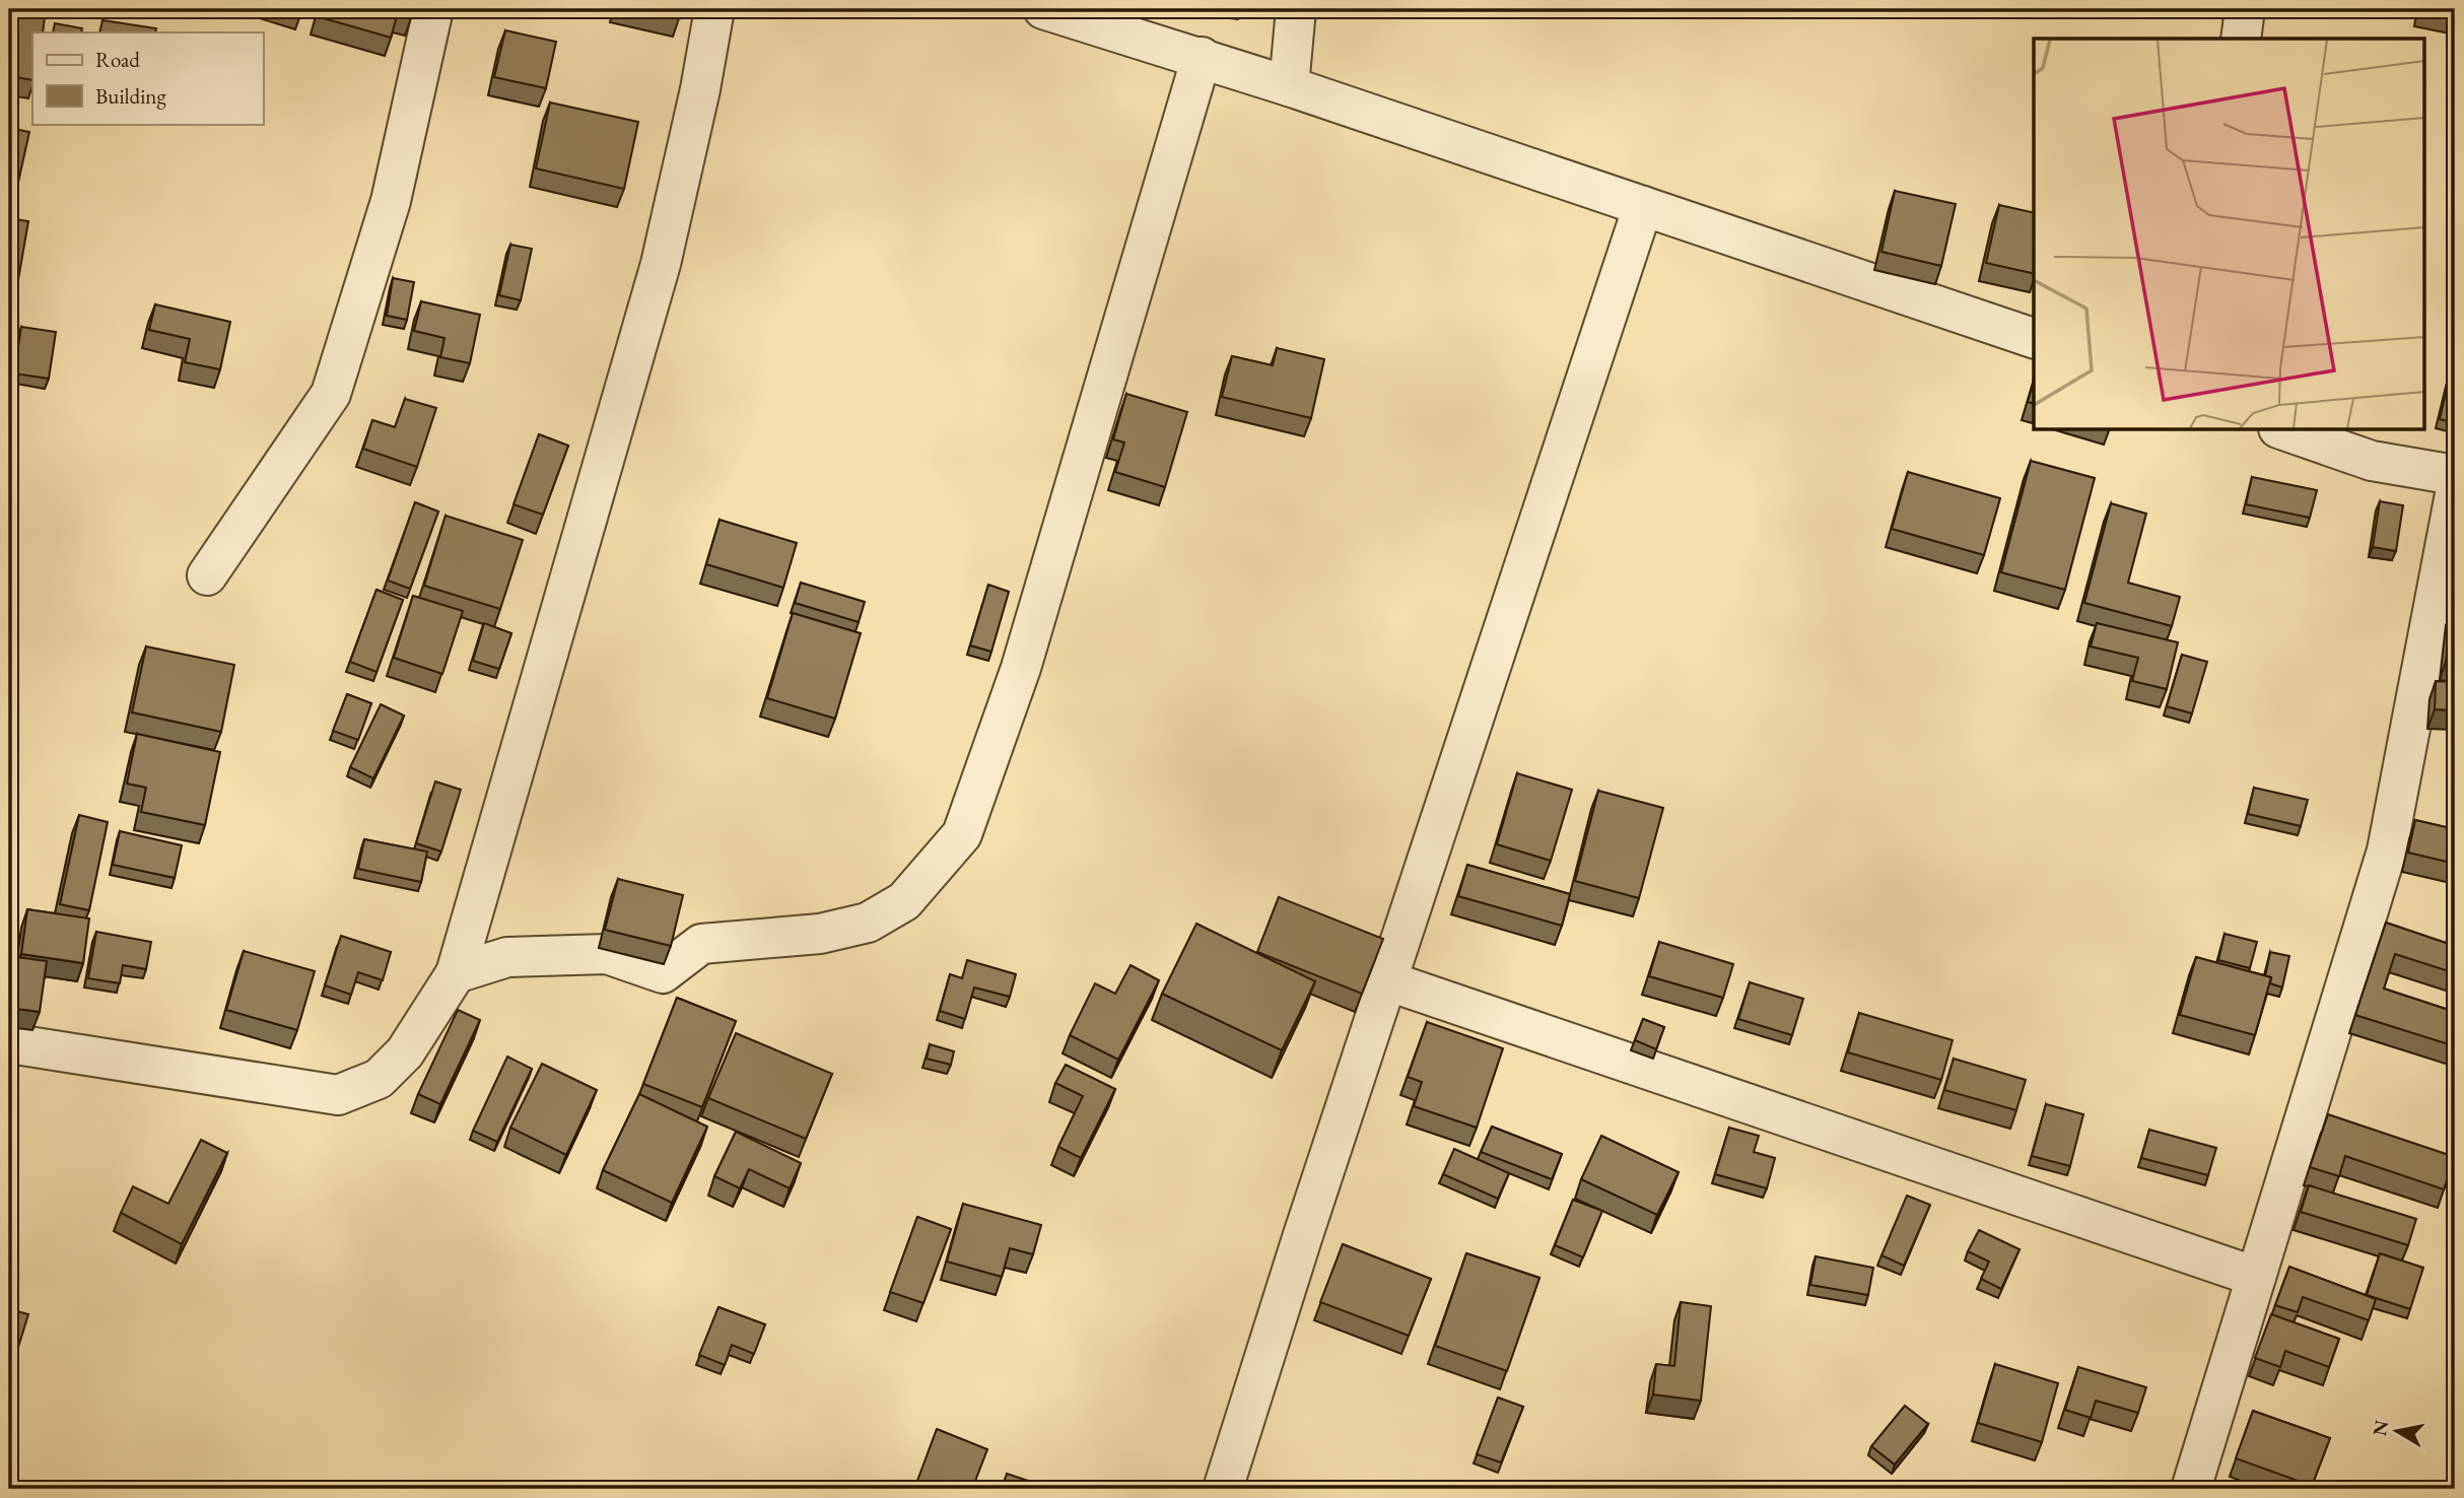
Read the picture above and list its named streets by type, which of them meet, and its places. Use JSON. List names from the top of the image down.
{
  "legend": ["Road", "Building"],
  "north": "left"
}
